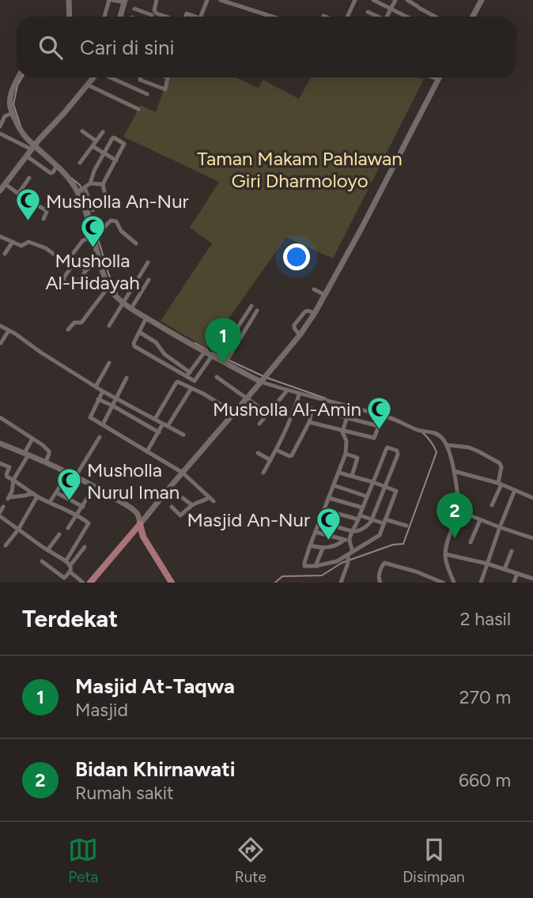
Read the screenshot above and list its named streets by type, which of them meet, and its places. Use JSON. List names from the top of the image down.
{
  "parks": ["Taman Makam Pahlawan Giri Dharmoloyo"],
  "places": {
    "mosque": [
      "Musholla An-Nur",
      "Musholla Al-Hidayah",
      "Musholla Al-Amin",
      "Musholla Nurul Iman",
      "Masjid An-Nur"
    ]
  },
  "page": {
    "search": "Cari di sini",
    "pins": ["1", "2"],
    "heading": ["Terdekat", "2 hasil"],
    "list": [
      {
        "mark": "1",
        "name": "Masjid At-Taqwa",
        "note": "Masjid",
        "value": "270 m"
      },
      {
        "mark": "2",
        "name": "Bidan Khirnawati",
        "note": "Rumah sakit",
        "value": "660 m"
      }
    ],
    "nav": ["Peta", "Rute", "Disimpan"]
  }
}
